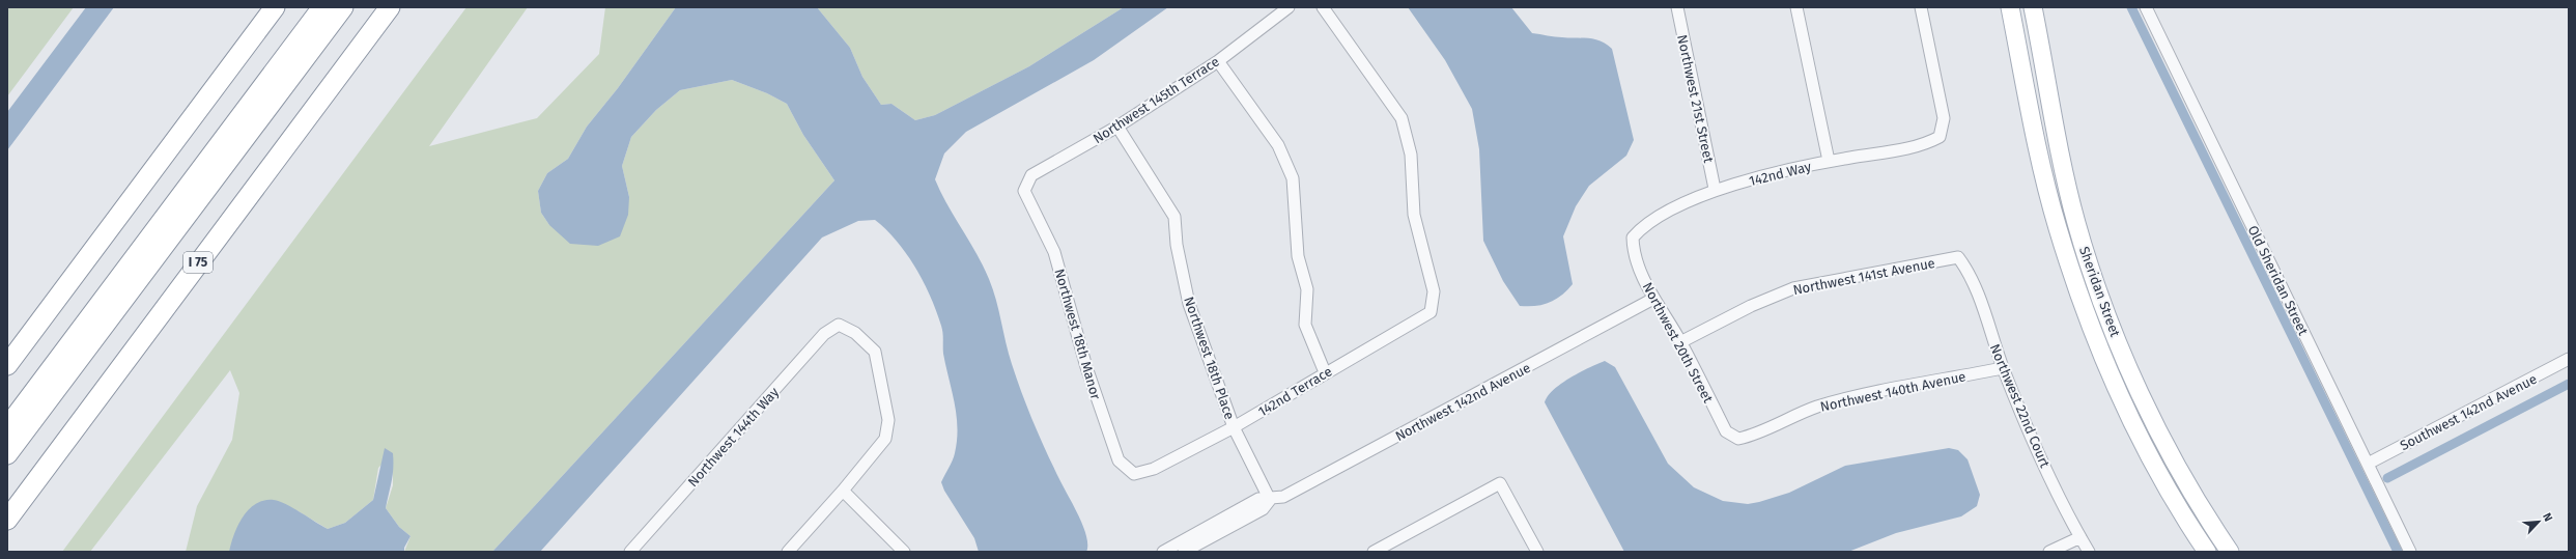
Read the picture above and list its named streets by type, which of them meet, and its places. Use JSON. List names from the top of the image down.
{
  "streets": {
    "highway": ["I 75"],
    "main road": ["Sheridan Street"],
    "street": [
      "Northwest 21st Street",
      "Northwest 145th Terrace",
      "142nd Way",
      "Northwest 141st Avenue",
      "Old Sheridan Street",
      "Northwest 18th Manor",
      "Northwest 20th Street",
      "Northwest 18th Place",
      "142nd Terrace",
      "Northwest 140th Avenue",
      "Northwest 142nd Avenue",
      "Northwest 22nd Court",
      "Southwest 142nd Avenue",
      "Northwest 144th Way"
    ]
  },
  "crossings": [
    ["Northwest 21st Street", "142nd Way"],
    ["Northwest 145th Terrace", "Northwest 18th Manor"],
    ["Northwest 145th Terrace", "Northwest 18th Place"],
    ["142nd Way", "Northwest 20th Street"],
    ["Northwest 141st Avenue", "Northwest 20th Street"],
    ["Northwest 141st Avenue", "Northwest 22nd Court"],
    ["Old Sheridan Street", "Southwest 142nd Avenue"],
    ["Northwest 18th Manor", "142nd Terrace"],
    ["Northwest 20th Street", "Northwest 140th Avenue"],
    ["Northwest 20th Street", "Northwest 142nd Avenue"],
    ["Northwest 18th Place", "142nd Terrace"],
    ["Northwest 18th Place", "Northwest 142nd Avenue"],
    ["Northwest 140th Avenue", "Northwest 22nd Court"]
  ],
  "north": "top right"
}
